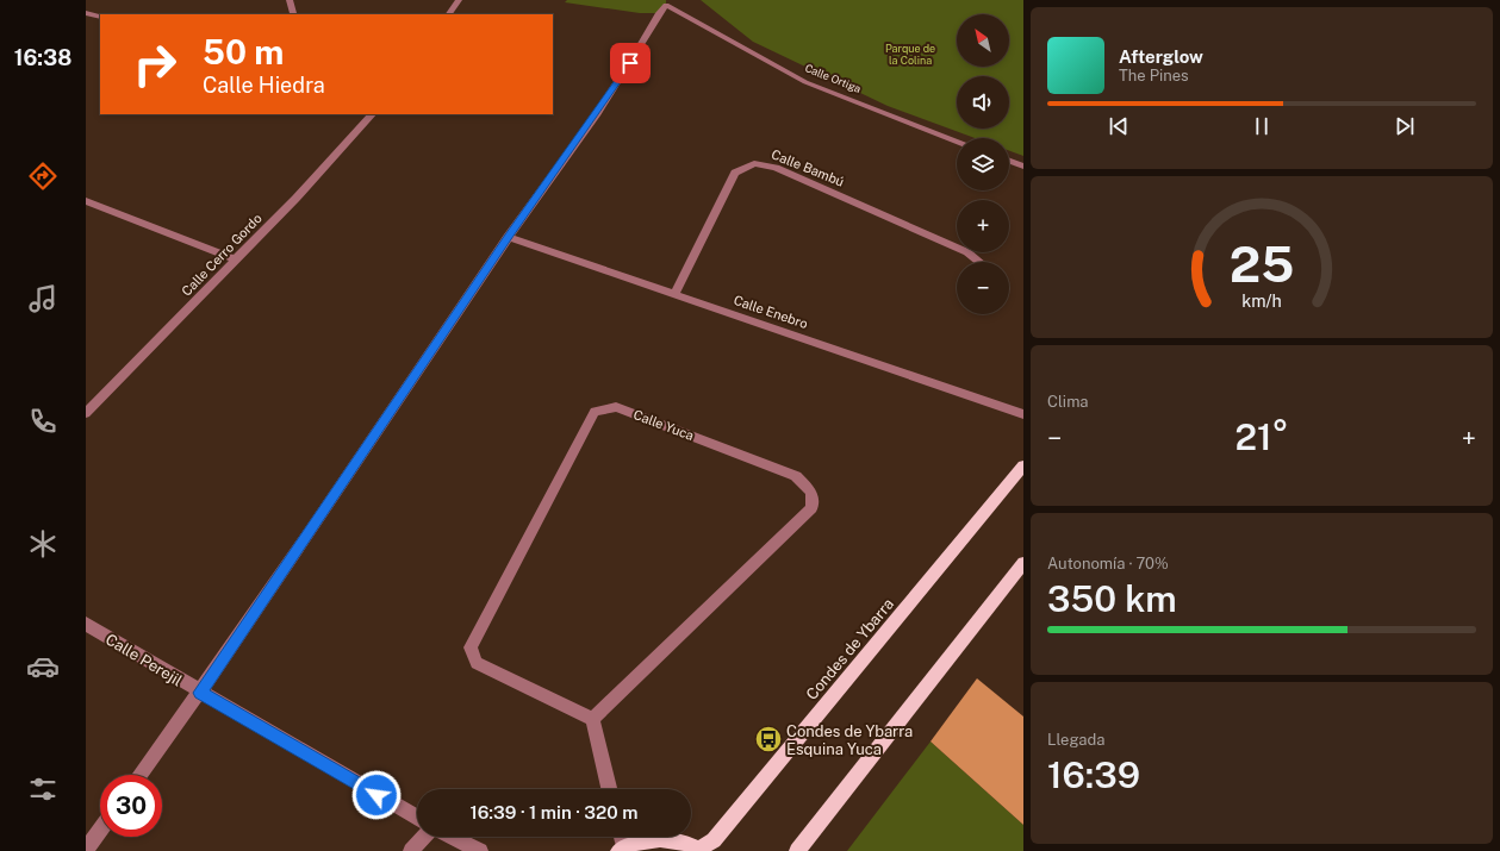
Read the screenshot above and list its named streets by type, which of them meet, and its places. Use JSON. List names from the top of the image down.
{
  "streets": {
    "main road": ["Condes de Ybarra"],
    "street": [
      "Calle Ortiga",
      "Calle Bambú",
      "Calle Cerro Gordo",
      "Calle Enebro",
      "Calle Yuca",
      "Calle Perejil"
    ]
  },
  "crossings": [
    ["Calle Bambú", "Calle Enebro"]
  ],
  "parks": ["Parque de la Colina"],
  "places": {
    "bus stop": ["Condes de Ybarra Esquina Yuca"]
  },
  "north": "top left",
  "page": {
    "tabs": "16:38",
    "map_buttons": ["+", "−"],
    "turn": ["50 m", "Calle Hiedra"],
    "song": ["Afterglow", "The Pines"],
    "tile": [
      "Clima",
      ["Autonomía · 70%", "350 km"],
      ["Llegada", "16:39"]
    ],
    "heat": ["−", "21°", "+"],
    "limit": "30",
    "trip": "16:39 · 1 min · 320 m",
    "gauge": ["25", "km/h"]
  }
}
